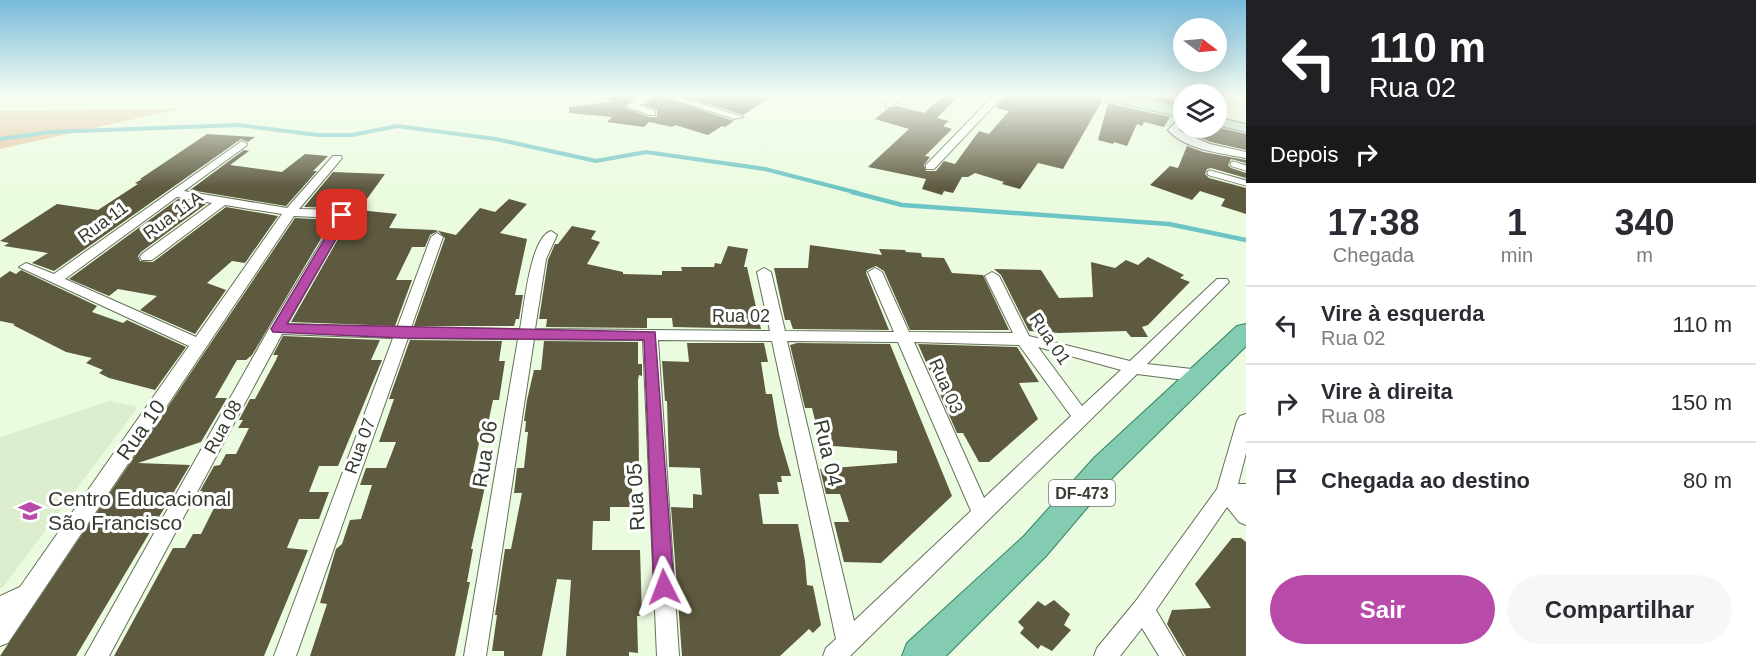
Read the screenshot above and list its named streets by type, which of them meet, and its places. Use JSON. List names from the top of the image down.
{
  "streets": {
    "main road": ["DF-473"],
    "street": [
      "Rua 11A",
      "Rua 11",
      "Rua 02",
      "Rua 01",
      "Rua 03",
      "Rua 08",
      "Rua 10",
      "Rua 07",
      "Rua 04",
      "Rua 06",
      "Rua 05"
    ]
  },
  "crossings": [
    ["Rua 02", "Rua 01"],
    ["Rua 02", "Rua 03"],
    ["Rua 02", "Rua 08"],
    ["Rua 02", "Rua 07"],
    ["Rua 02", "Rua 04"],
    ["Rua 02", "Rua 06"],
    ["Rua 02", "DF-473"],
    ["Rua 02", "Rua 05"],
    ["Rua 08", "Rua 10"]
  ],
  "places": {
    "school or university": ["Centro Educacional São Francisco"]
  },
  "north": "right",
  "page": {
    "turn": ["110 m", "Rua 02"],
    "then": "Depois",
    "eta": [
      "17:38",
      "Chegada",
      "1",
      "min",
      "340",
      "m"
    ],
    "list": [
      {
        "name": "Vire à esquerda",
        "note": "Rua 02",
        "value": "110 m"
      },
      {
        "name": "Vire à direita",
        "note": "Rua 08",
        "value": "150 m"
      },
      {
        "name": "Chegada ao destino",
        "value": "80 m"
      }
    ],
    "buttons": ["Sair", "Compartilhar"]
  }
}
